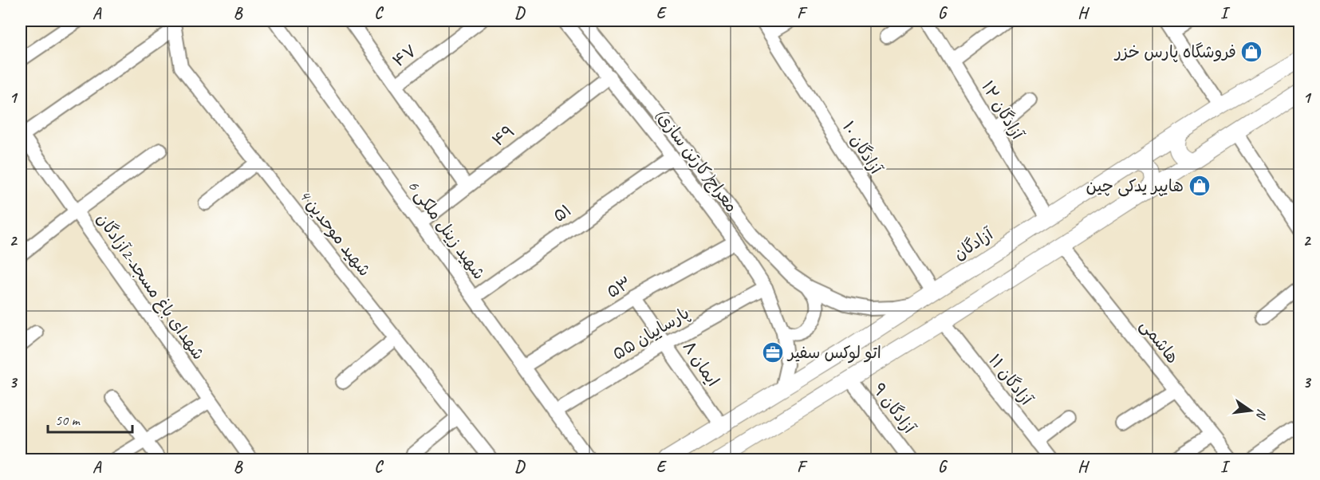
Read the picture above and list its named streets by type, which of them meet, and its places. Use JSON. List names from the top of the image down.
{
  "streets": {
    "main road": ["آزادگان"],
    "street": [
      "۴۷",
      "۱۲ آزادگان",
      "۴۹",
      "۱۰ آزادگان",
      "معراج(کارتن سازی)",
      "۵۱",
      "6 شهید زینل ملکی",
      "4 شهید موحدین",
      "شهدای‌ باغ مسجد-2آزادگان",
      "۵۳",
      "پارساییان ۵۵",
      "هاشمی",
      "۸ ایمان",
      "۱۱ آزادگان",
      "۹ آزادگان"
    ]
  },
  "crossings": [
    ["۱۲ آزادگان", "آزادگان"],
    ["۴۹", "معراج(کارتن سازی)"],
    ["۴۹", "6 شهید زینل ملکی"],
    ["۱۰ آزادگان", "آزادگان"],
    ["معراج(کارتن سازی)", "۵۱"],
    ["معراج(کارتن سازی)", "آزادگان"],
    ["معراج(کارتن سازی)", "۵۳"],
    ["معراج(کارتن سازی)", "پارساییان ۵۵"],
    ["۵۱", "6 شهید زینل ملکی"],
    ["6 شهید زینل ملکی", "۵۳"],
    ["6 شهید زینل ملکی", "پارساییان ۵۵"],
    ["آزادگان", "۸ ایمان"],
    ["۵۳", "۸ ایمان"],
    ["پارساییان ۵۵", "۸ ایمان"]
  ],
  "places": {
    "shop": ["فروشگاه پارس خزر", "هایپر یدکی چین"],
    "office": ["اتو لوکس سفیر"]
  },
  "scale_bar": "50 m",
  "north": "right",
  "grid": {
    "columns": [
      "A",
      "B",
      "C",
      "D",
      "E",
      "F",
      "G",
      "H",
      "I"
    ],
    "rows": ["1", "2", "3"]
  }
}
